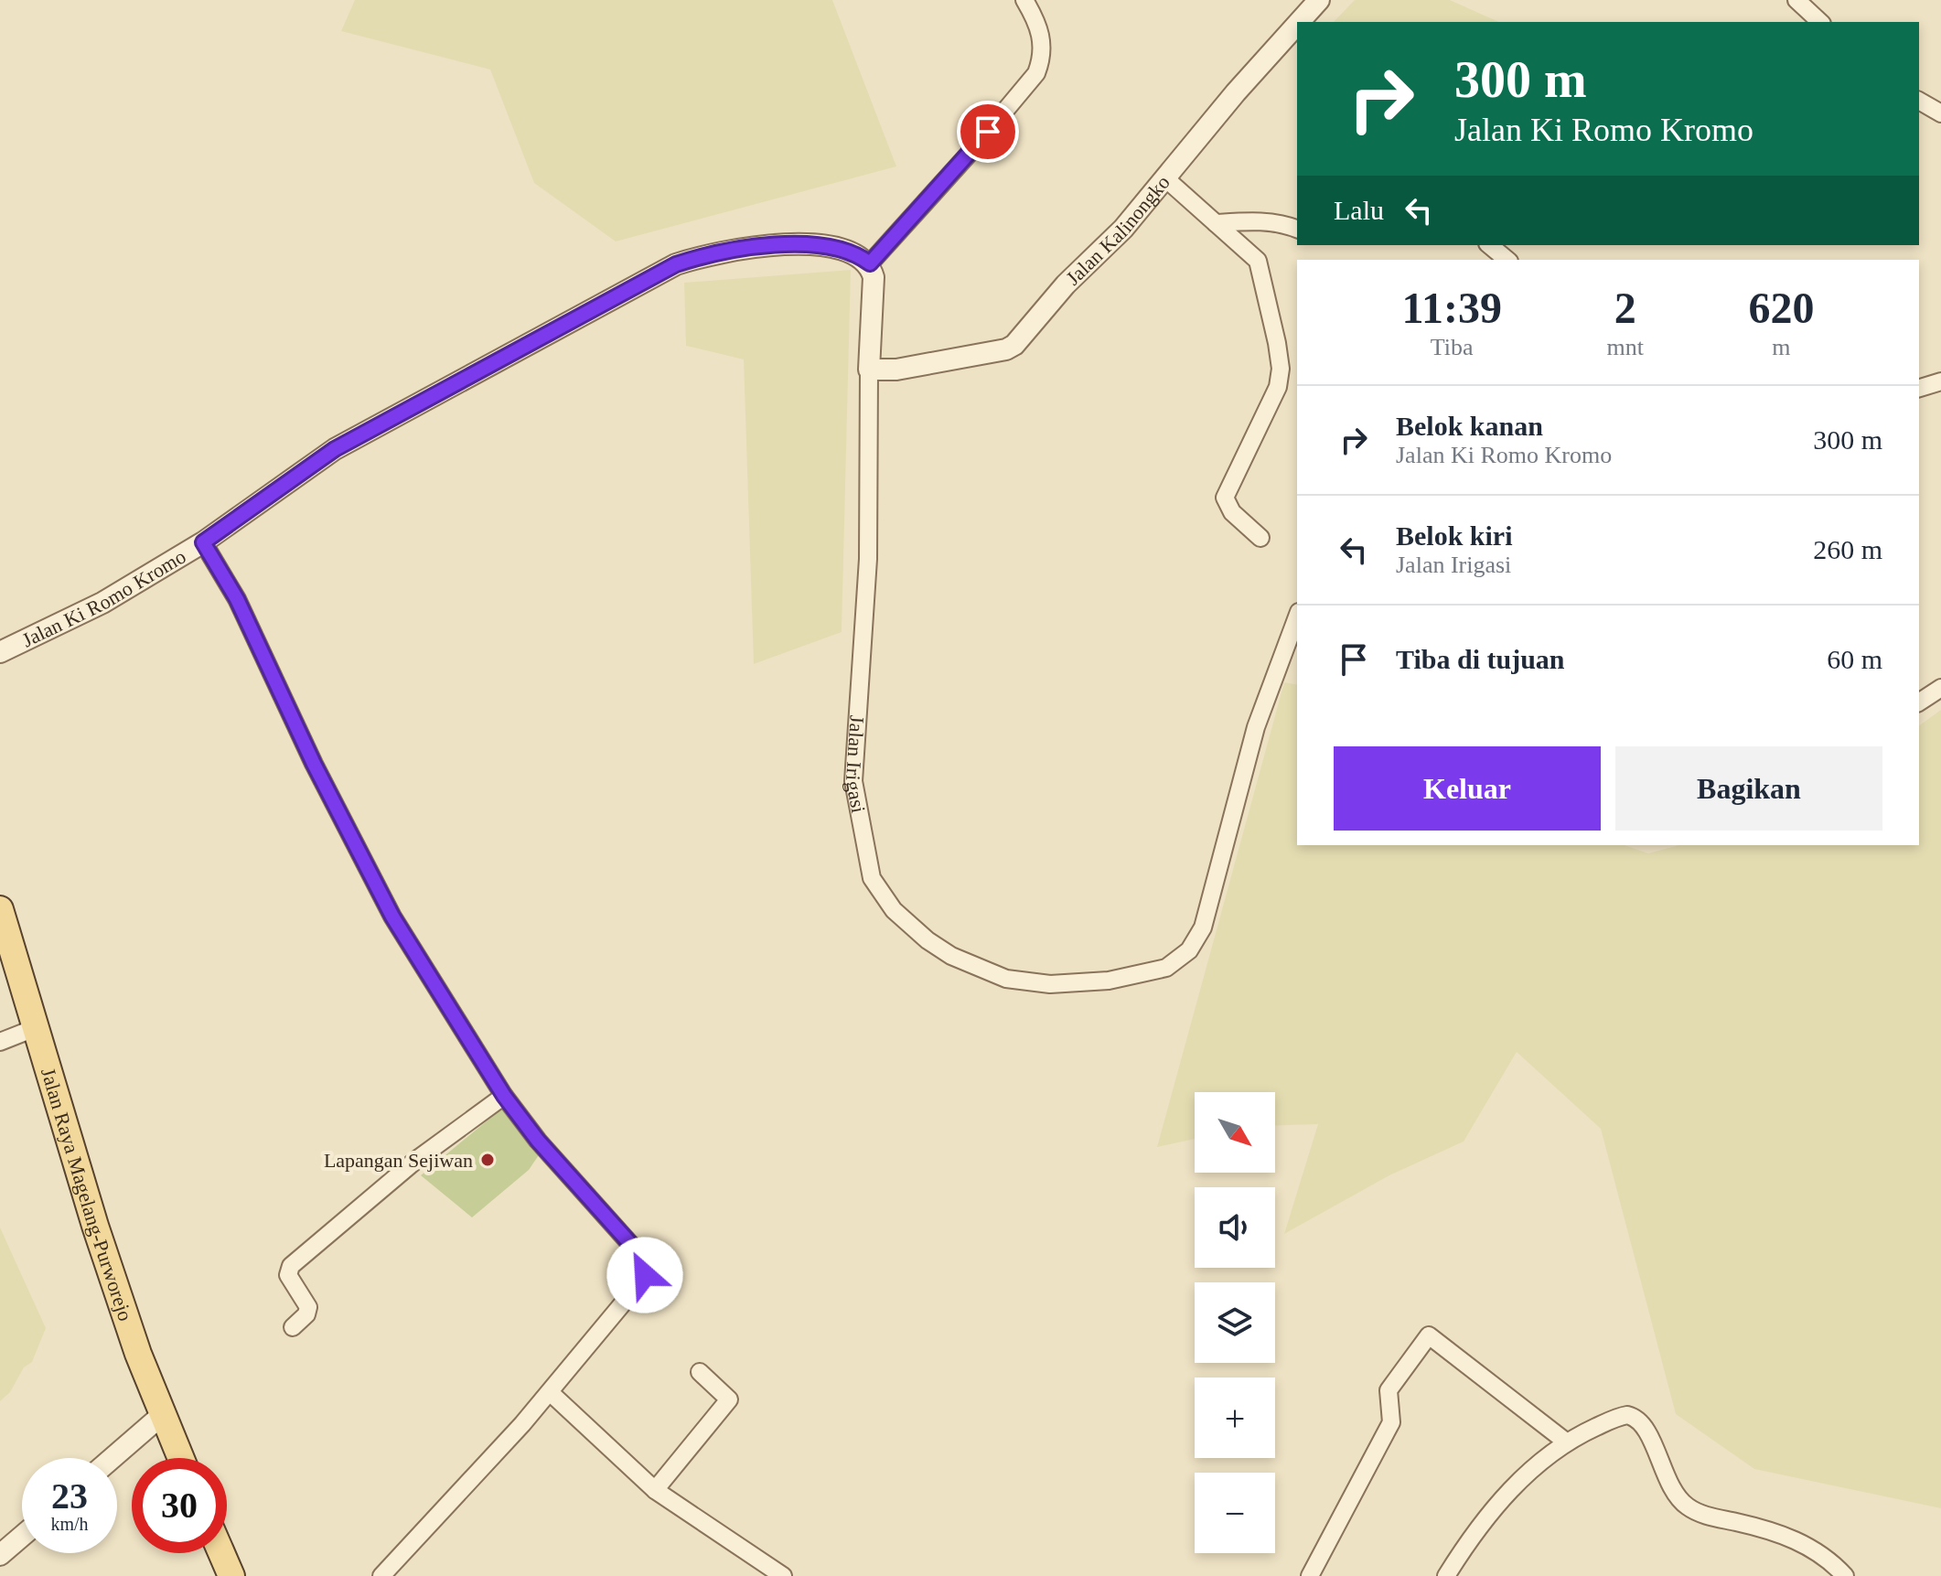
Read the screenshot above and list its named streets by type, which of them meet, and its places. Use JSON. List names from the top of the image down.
{
  "streets": {
    "main road": ["Jalan Raya Magelang-Purworejo"],
    "street": ["Jalan Kalinongko", "Jalan Ki Romo Kromo", "Jalan Irigasi"]
  },
  "crossings": [
    ["Jalan Kalinongko", "Jalan Irigasi"],
    ["Jalan Ki Romo Kromo", "Jalan Irigasi"]
  ],
  "places": ["Lapangan Sejiwan"],
  "north": "bottom right",
  "page": {
    "turn": ["300 m", "Jalan Ki Romo Kromo"],
    "then": "Lalu",
    "eta": [
      "11:39",
      "Tiba",
      "2",
      "mnt",
      "620",
      "m"
    ],
    "list": [
      {
        "name": "Belok kanan",
        "note": "Jalan Ki Romo Kromo",
        "value": "300 m"
      },
      {
        "name": "Belok kiri",
        "note": "Jalan Irigasi",
        "value": "260 m"
      },
      {
        "name": "Tiba di tujuan",
        "value": "60 m"
      }
    ],
    "buttons": ["Keluar", "Bagikan"],
    "map_buttons": ["+", "−"],
    "speed": "23 km/h",
    "limit": "30"
  }
}
